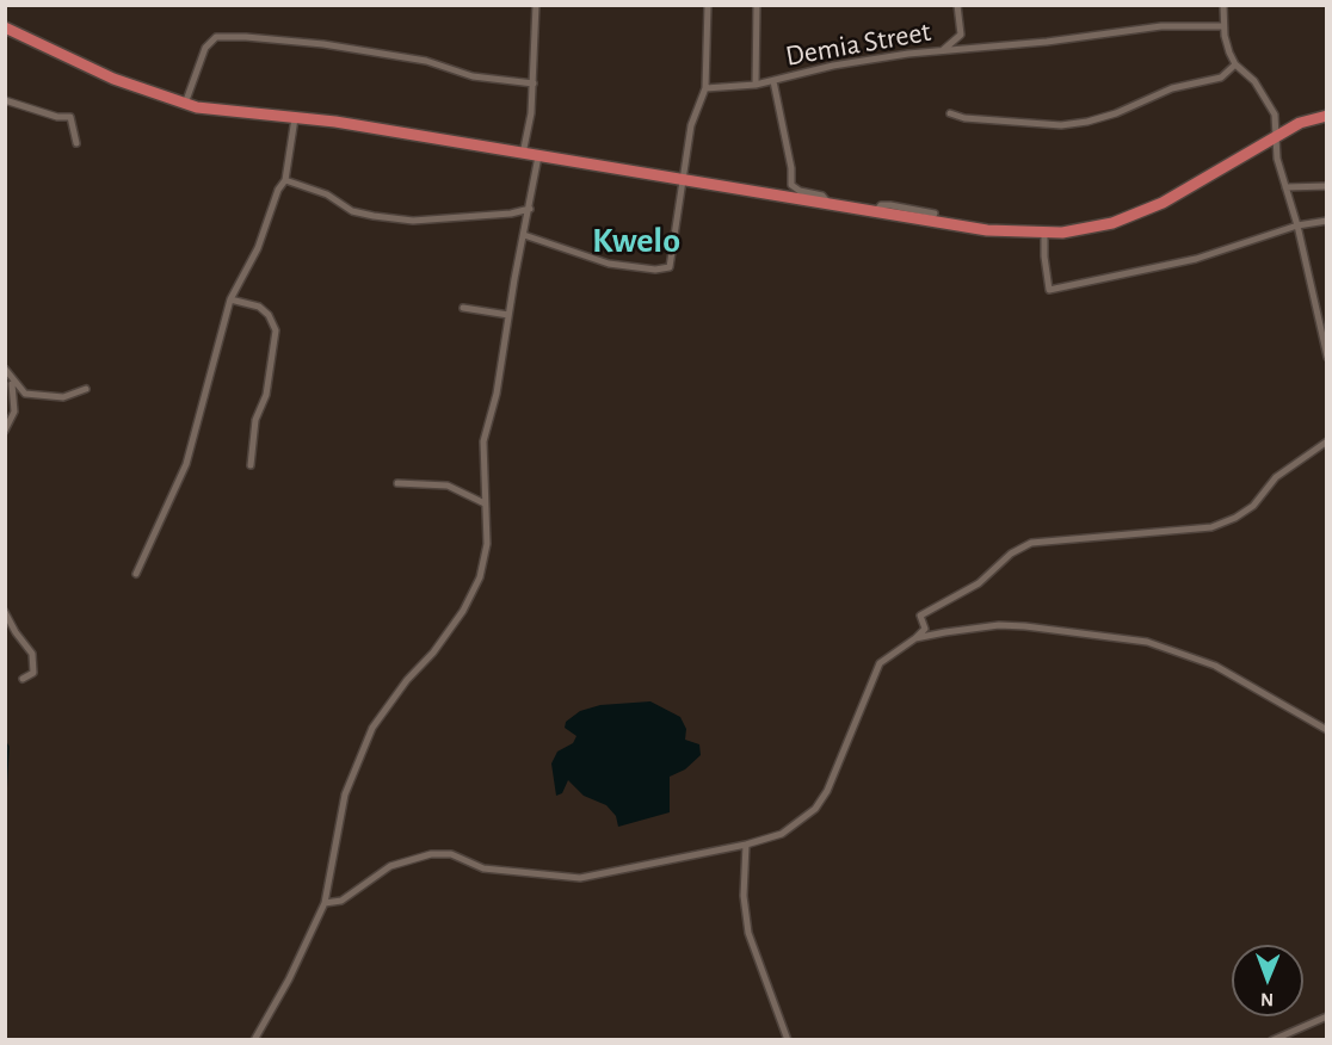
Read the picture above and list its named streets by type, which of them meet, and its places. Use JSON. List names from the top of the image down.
{
  "streets": {
    "street": ["Demia Street"]
  },
  "districts": ["Kwelo"],
  "north": "bottom"
}
